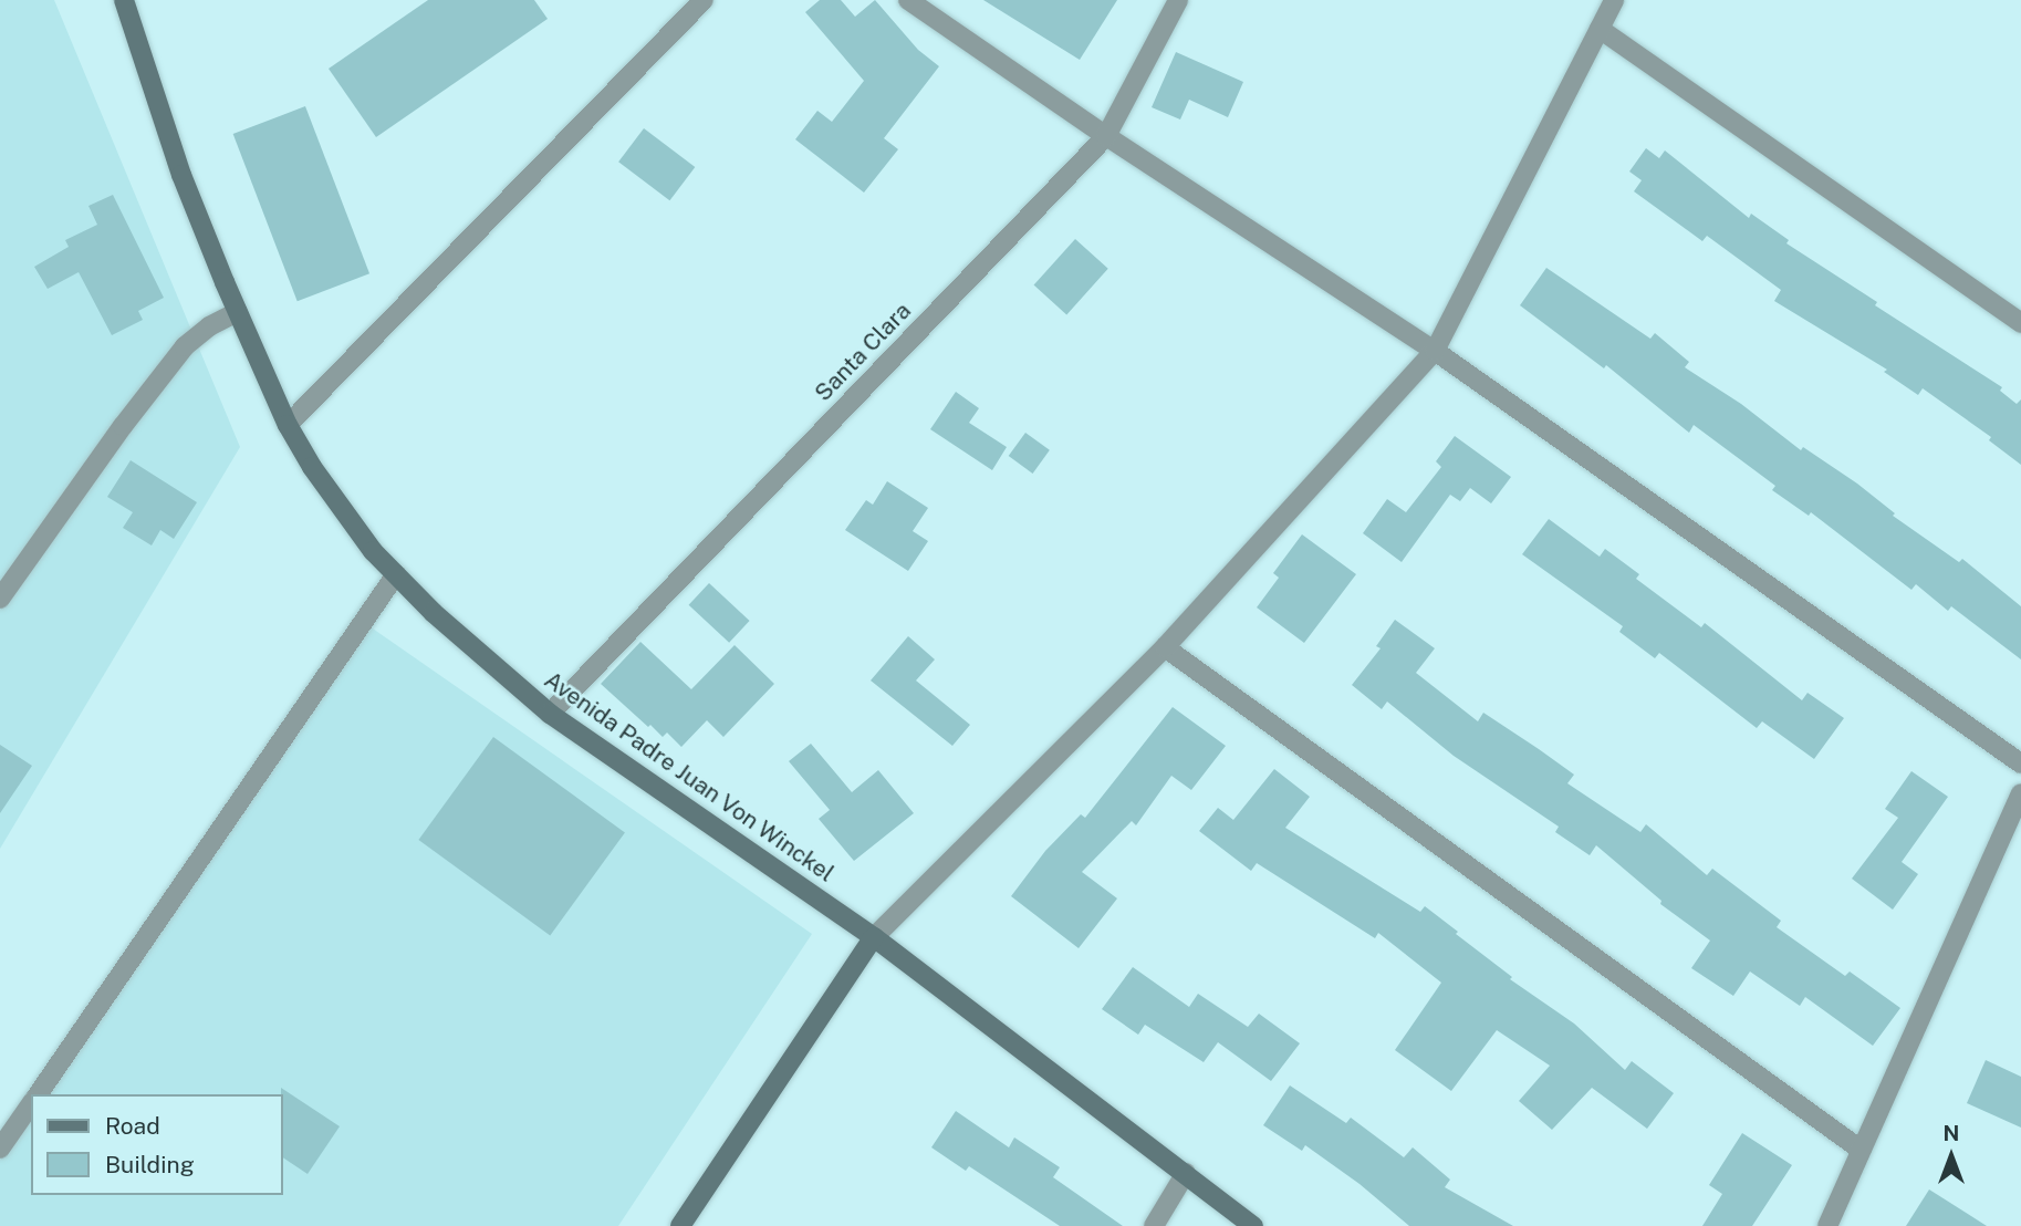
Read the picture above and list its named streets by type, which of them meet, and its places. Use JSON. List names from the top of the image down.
{
  "streets": {
    "main road": ["Avenida Padre Juan Von Winckel"],
    "street": ["Santa Clara"]
  },
  "crossings": [
    ["Santa Clara", "Avenida Padre Juan Von Winckel"]
  ],
  "legend": ["Road", "Building"],
  "north": "top"
}
